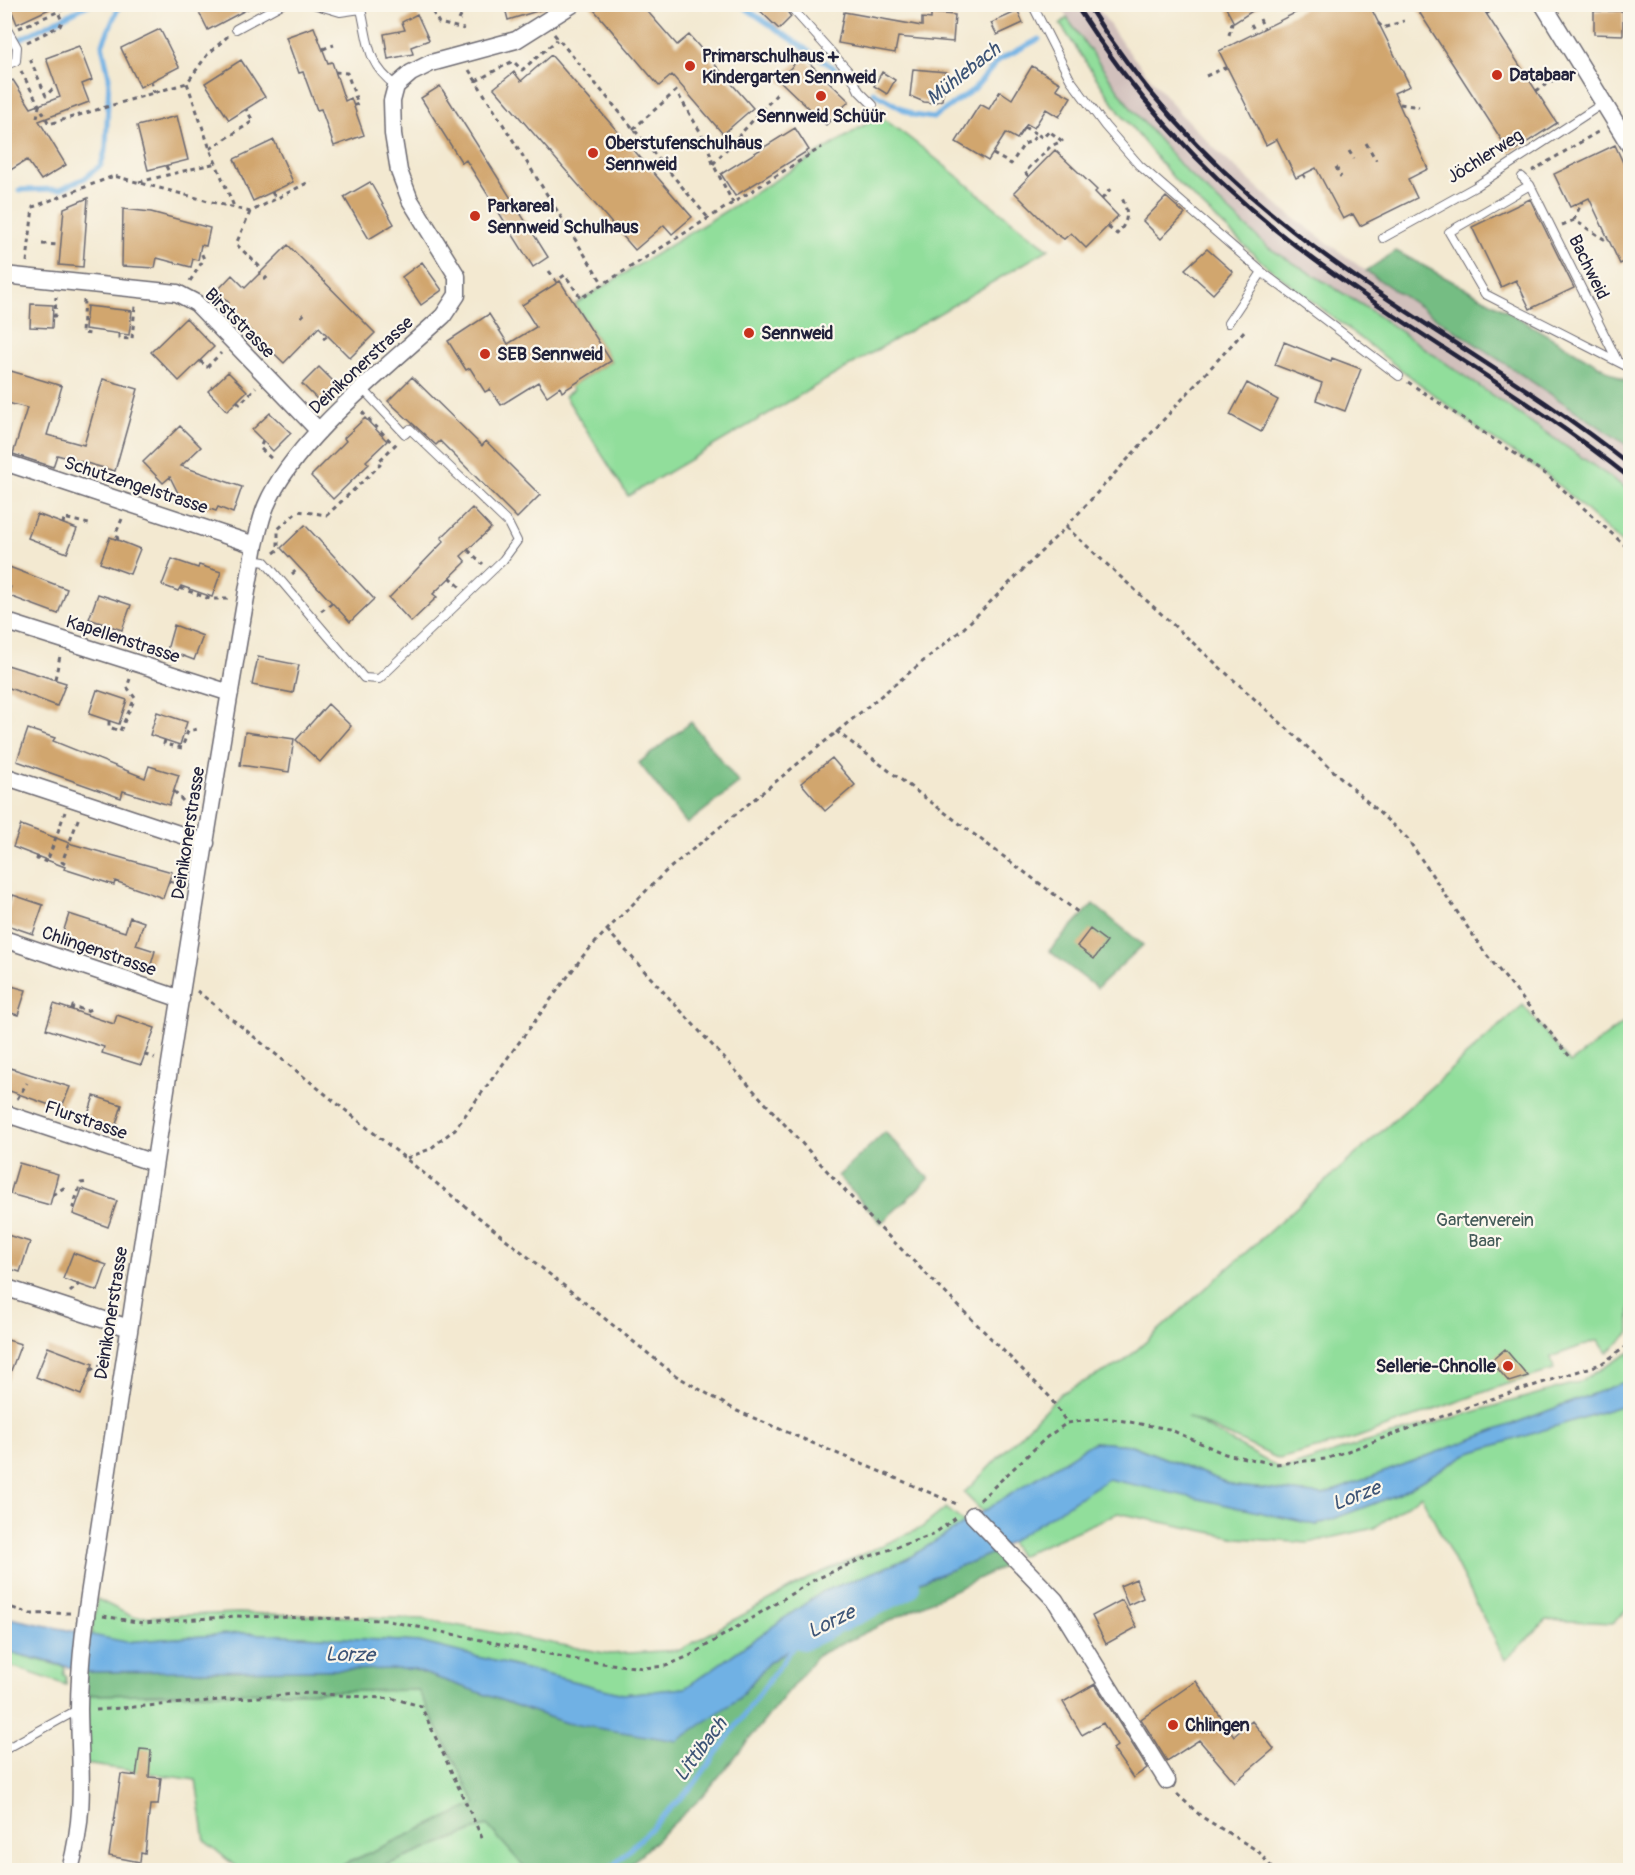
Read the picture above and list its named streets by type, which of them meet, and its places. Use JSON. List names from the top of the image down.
{
  "streets": {
    "street": [
      "Birststrasse",
      "Deinikonerstrasse",
      "Schutzengelstrasse",
      "Kapellenstrasse",
      "Chlingenstrasse",
      "Flurstrasse"
    ],
    "lane": ["Jöchlerweg", "Bachweid"]
  },
  "crossings": [
    ["Birststrasse", "Deinikonerstrasse"],
    ["Deinikonerstrasse", "Schutzengelstrasse"],
    ["Deinikonerstrasse", "Kapellenstrasse"],
    ["Deinikonerstrasse", "Chlingenstrasse"],
    ["Deinikonerstrasse", "Flurstrasse"]
  ],
  "water": ["Mühlebach", "Lorze", "Littibach"],
  "parks": ["Gartenverein Baar"],
  "places": [
    "Primarschulhaus + Kindergarten Sennweid",
    "Databaar",
    "Sennweid Schüür",
    "Oberstufenschulhaus Sennweid",
    "Parkareal Sennweid Schulhaus",
    "Sennweid",
    "SEB Sennweid",
    "Sellerie-Chnolle",
    "Chlingen"
  ]
}
